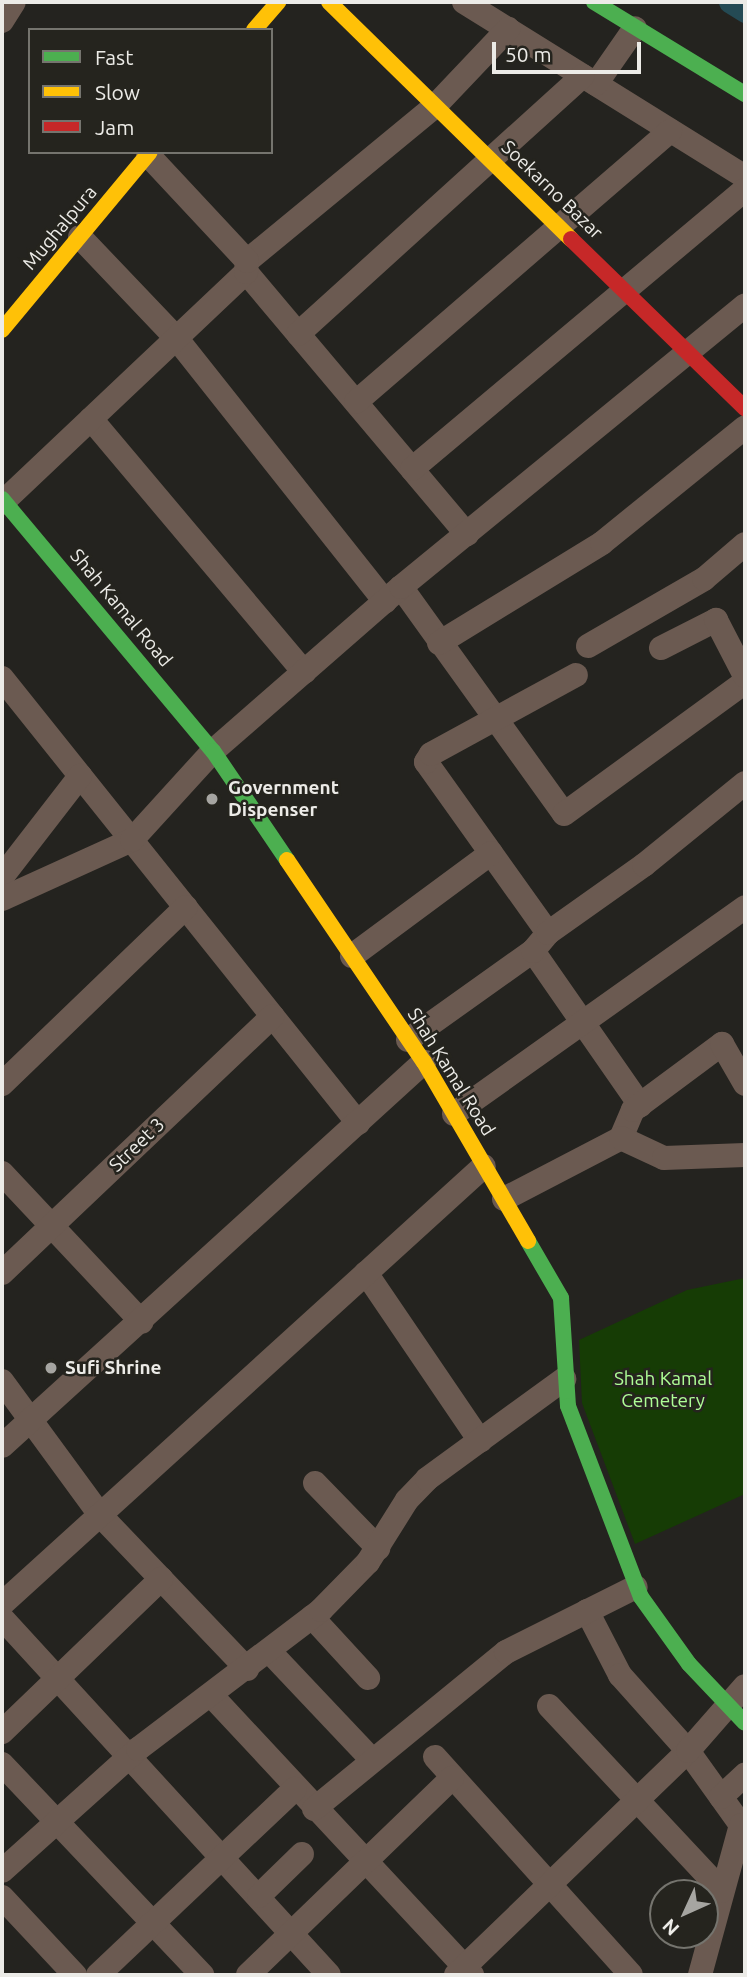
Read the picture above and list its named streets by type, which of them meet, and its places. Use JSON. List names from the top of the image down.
{
  "streets": {
    "main road": ["Soekarno Bazar", "Mughalpura", "Shah Kamal Road"],
    "street": ["Street 3"]
  },
  "parks": ["Shah Kamal Cemetery"],
  "places": ["Government Dispenser", "Sufi Shrine"],
  "legend": ["Fast", "Slow", "Jam"],
  "scale_bar": "50 m",
  "north": "bottom left"
}
